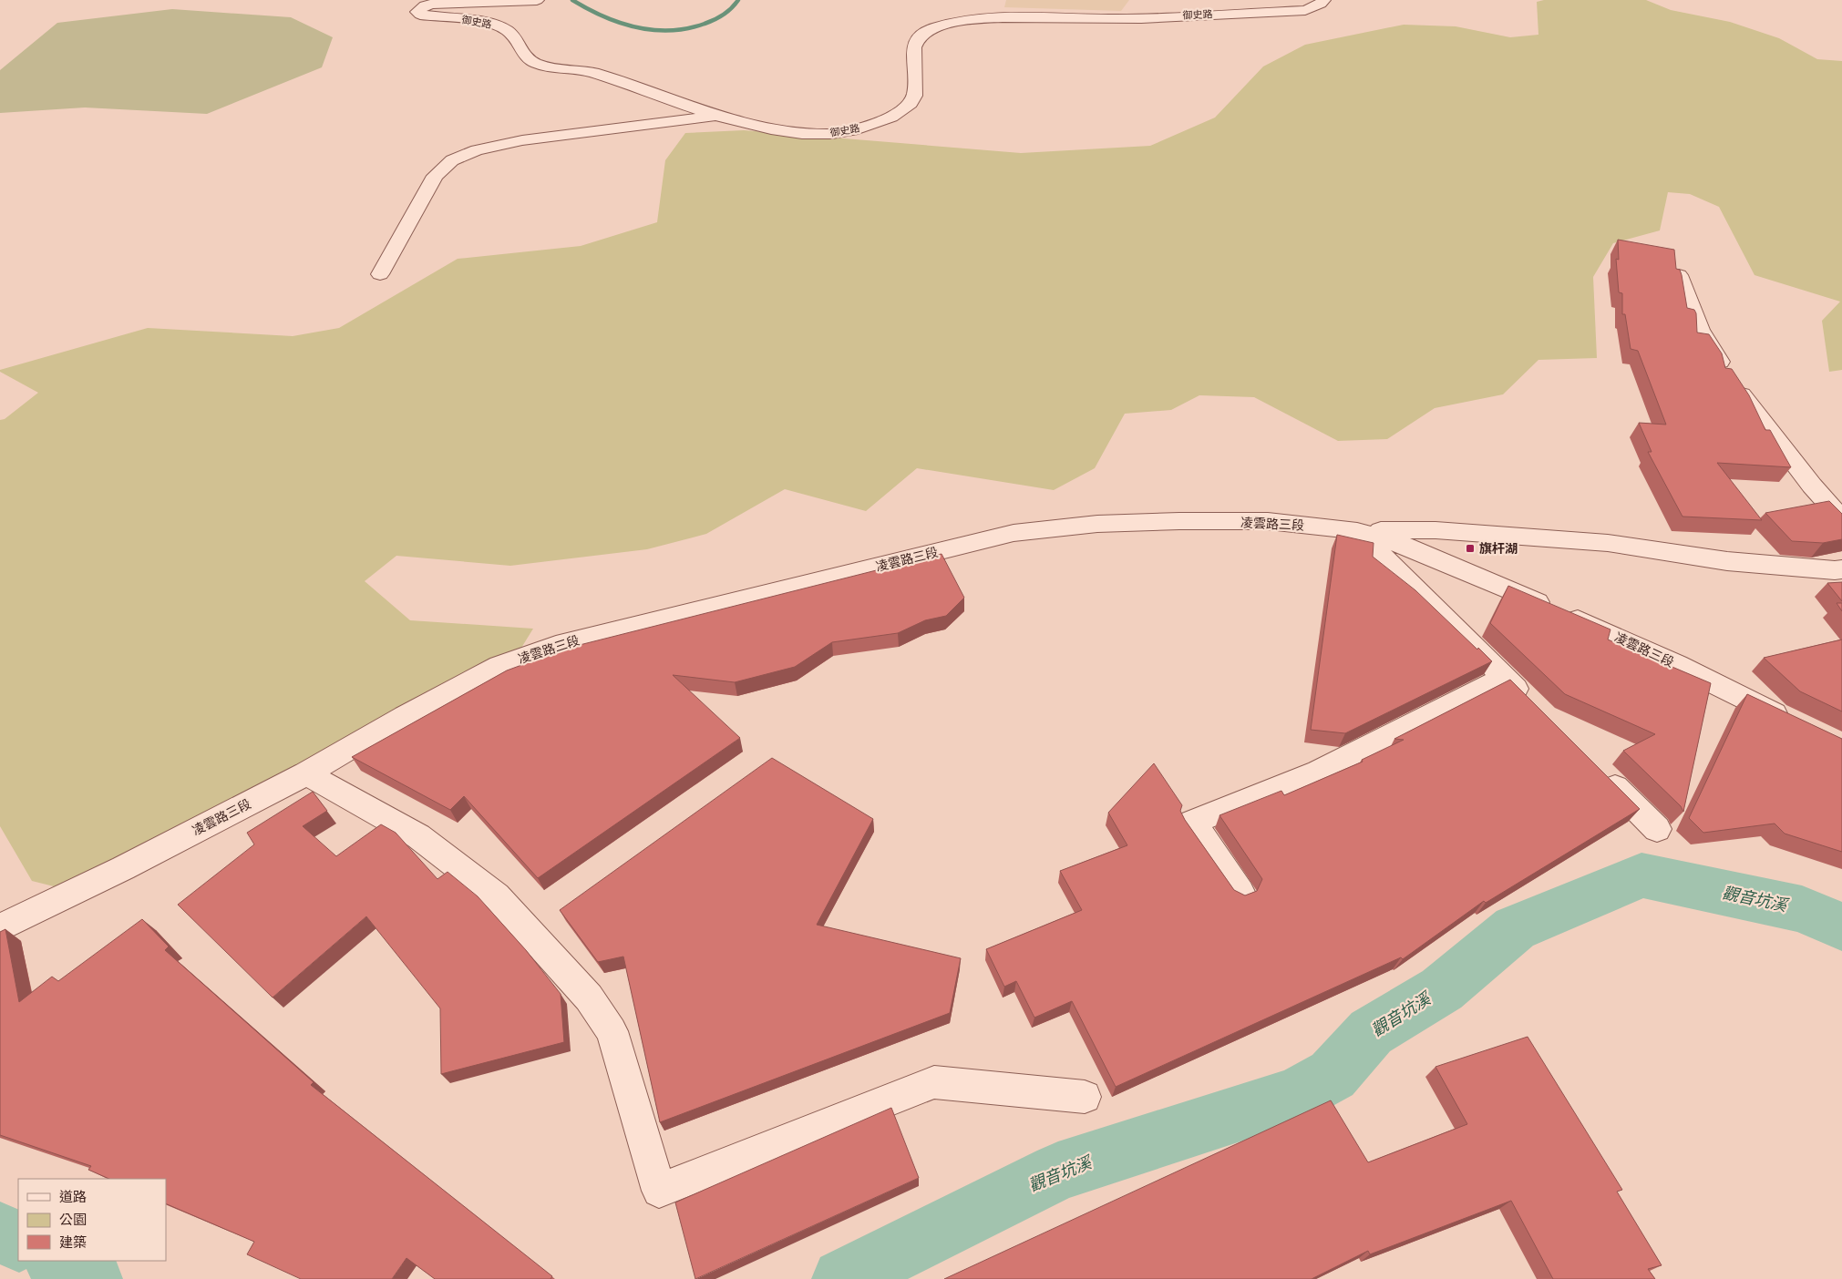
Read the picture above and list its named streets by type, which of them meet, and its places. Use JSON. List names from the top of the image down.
{
  "streets": {
    "street": ["御史路", "凌雲路三段"]
  },
  "water": ["觀音坑溪"],
  "places": {
    "transit": ["旗杆湖"]
  },
  "legend": ["道路", "公園", "建築"]
}
